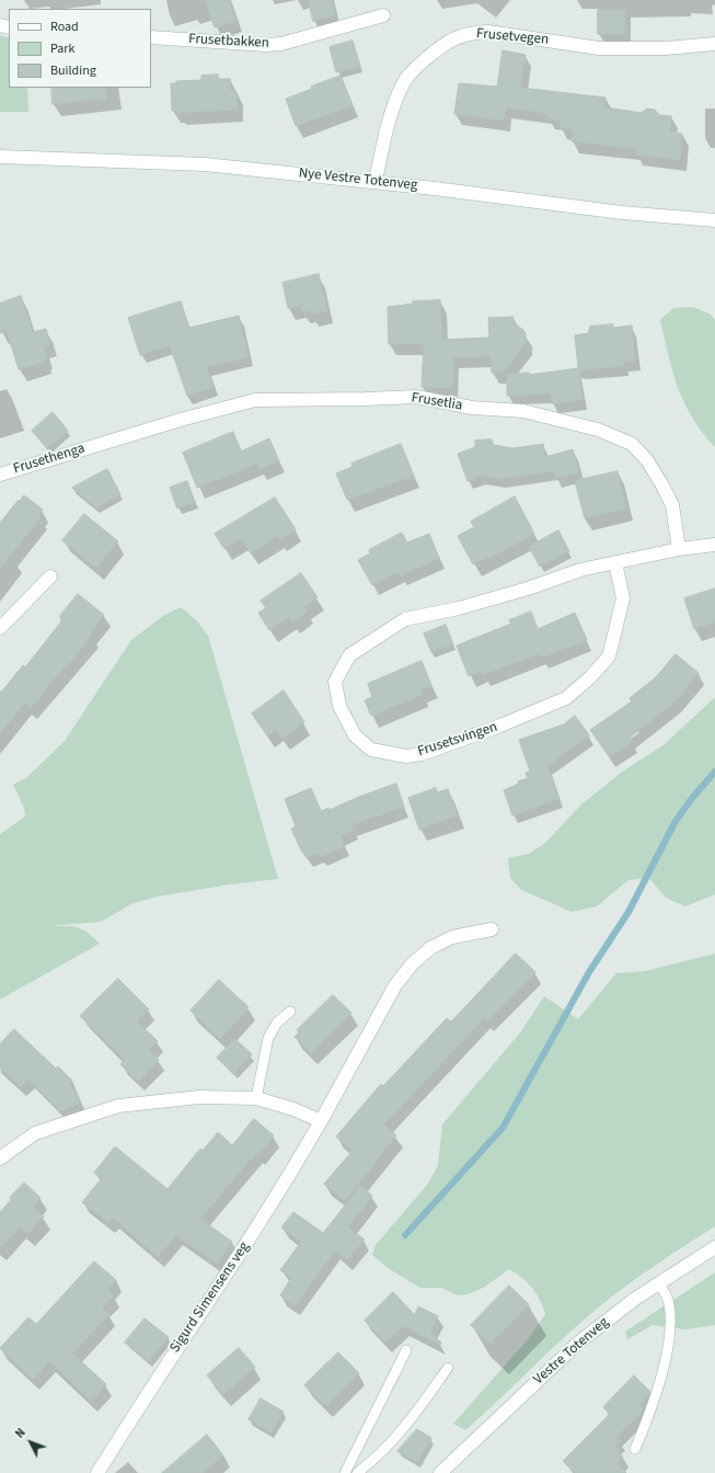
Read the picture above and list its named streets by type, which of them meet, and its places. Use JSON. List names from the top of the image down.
{
  "streets": {
    "street": [
      "Frusetvegen",
      "Frusetbakken",
      "Nye Vestre Totenveg",
      "Frusetlia",
      "Frusethenga",
      "Frusetsvingen",
      "Sigurd Simensens veg",
      "Vestre Totenveg"
    ]
  },
  "crossings": [
    ["Frusetvegen", "Nye Vestre Totenveg"],
    ["Frusetlia", "Frusethenga"],
    ["Frusetlia", "Frusetsvingen"]
  ],
  "legend": ["Road", "Park", "Building"],
  "north": "top left"
}
